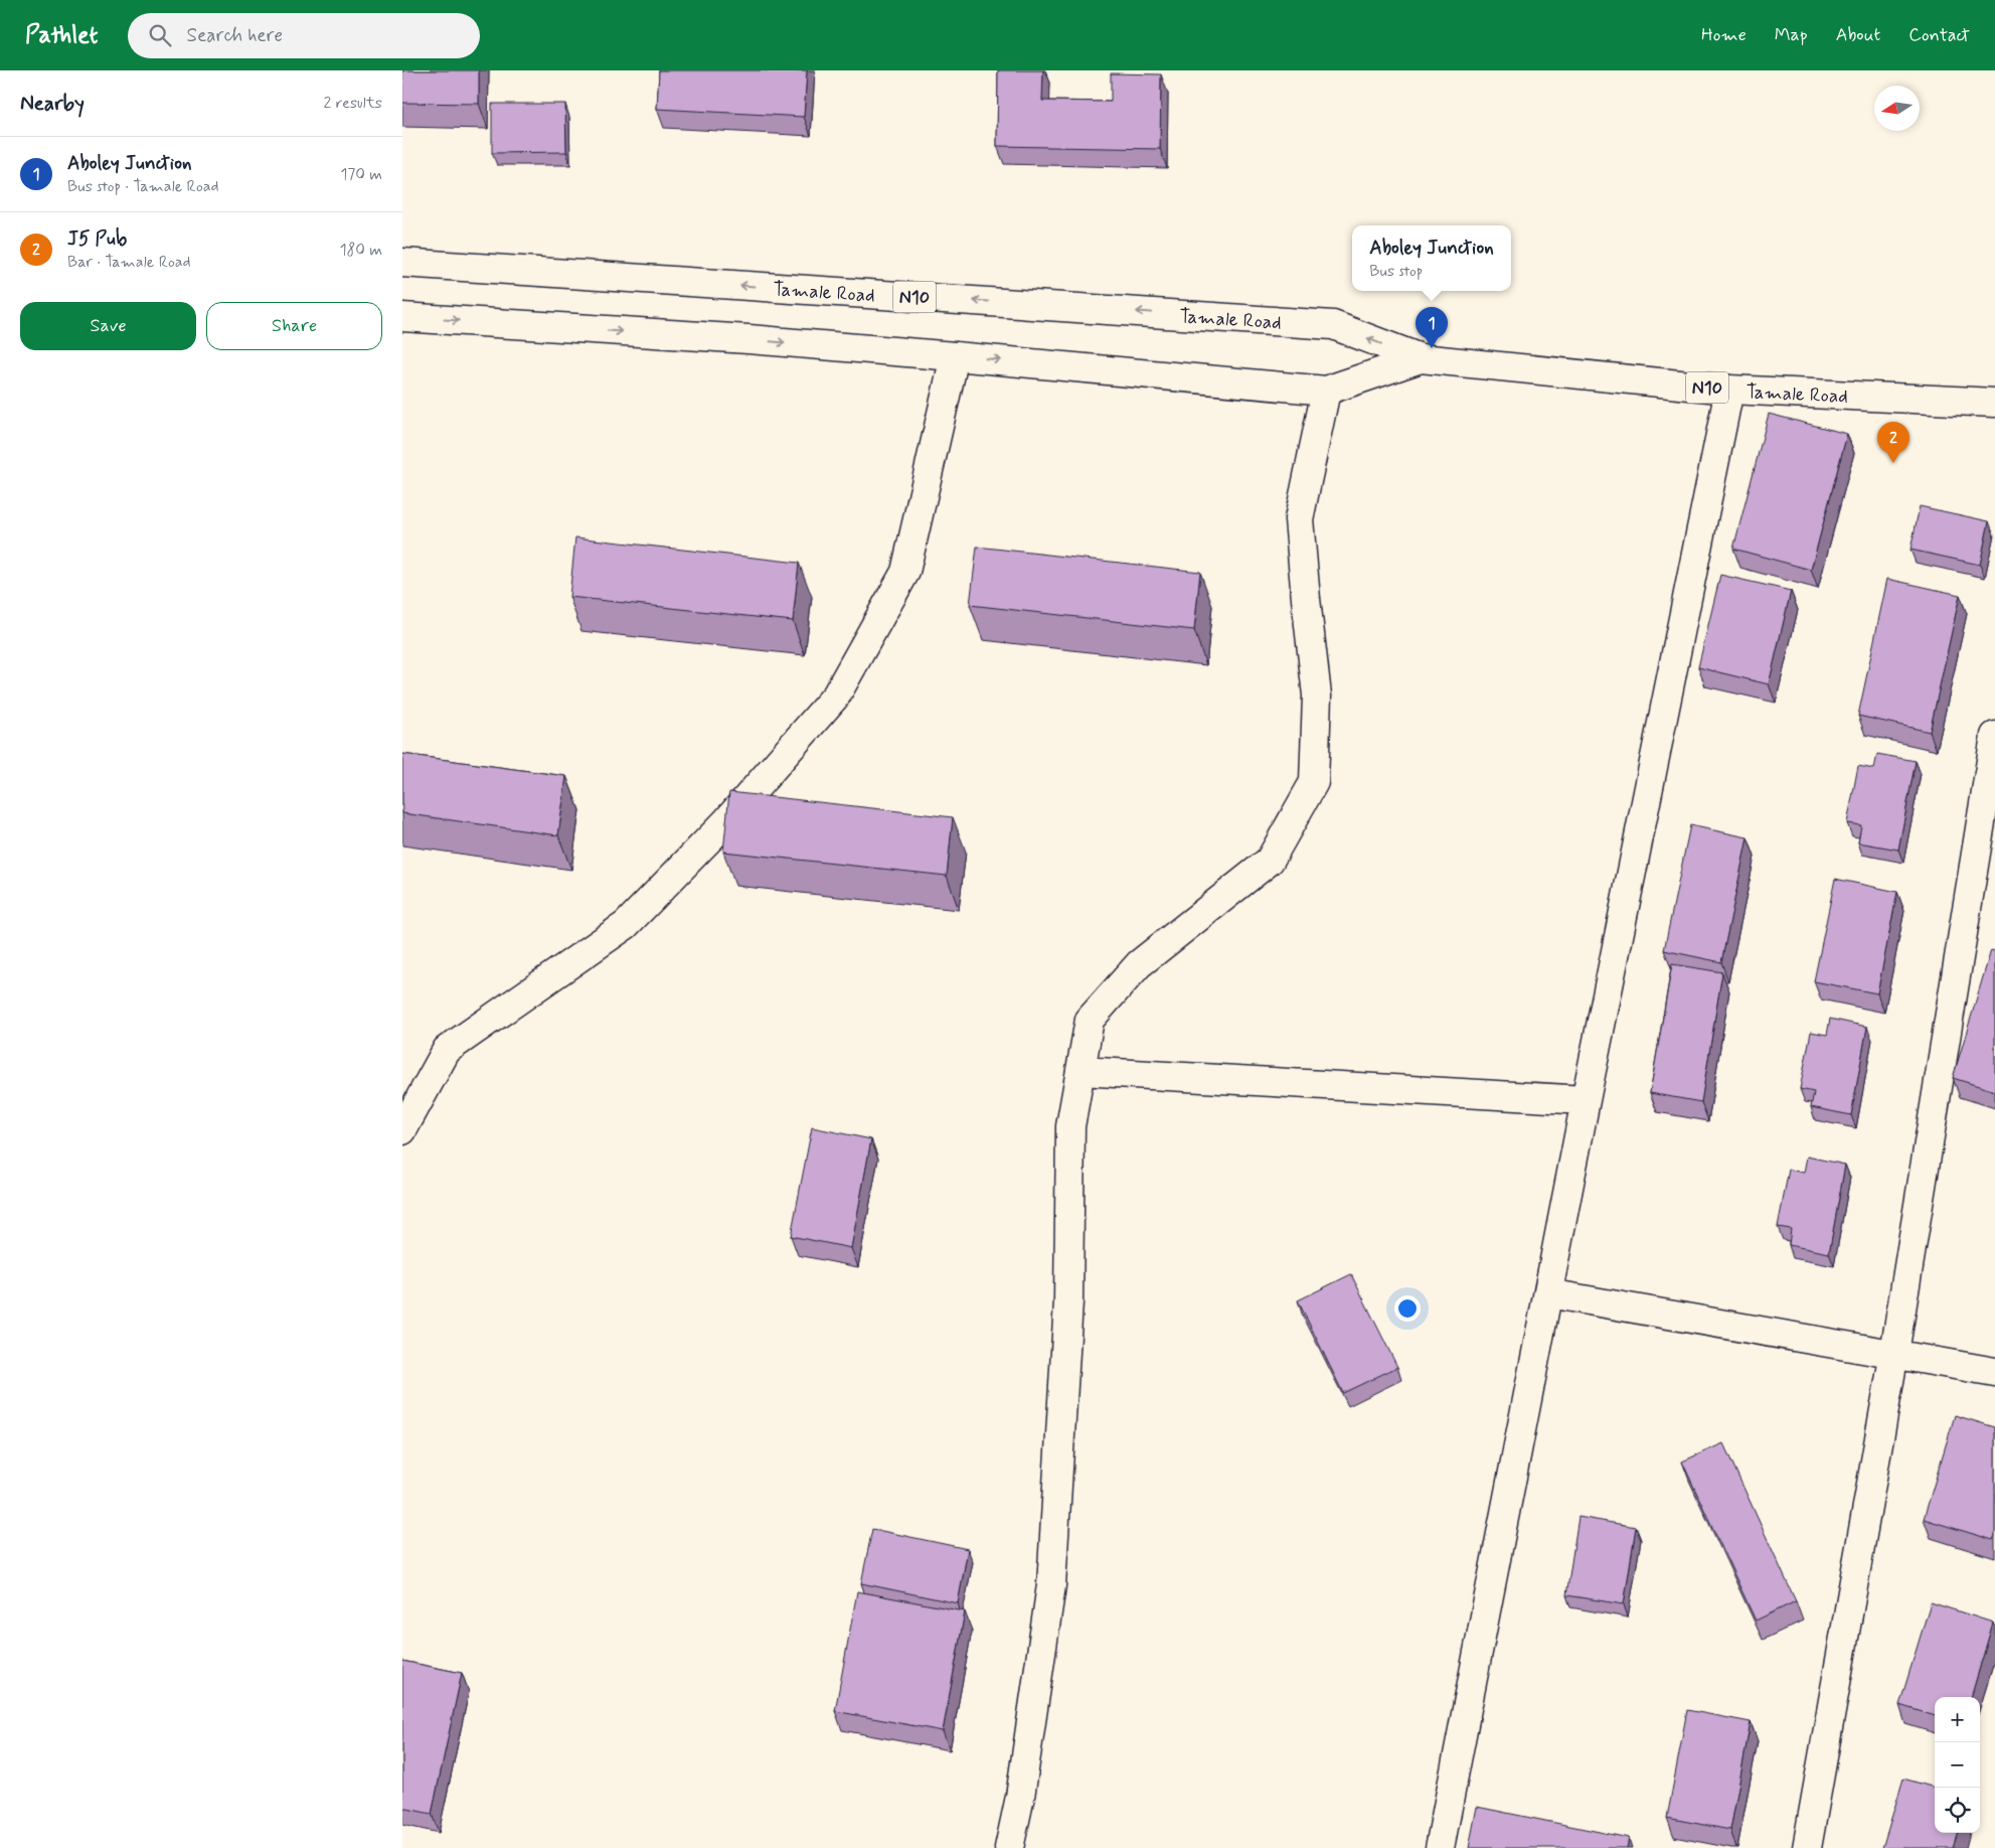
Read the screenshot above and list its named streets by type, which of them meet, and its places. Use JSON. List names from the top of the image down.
{
  "streets": {
    "main road": ["Tamale Road", "N10"]
  },
  "north": "left",
  "page": {
    "header": "Pathlet",
    "search": "Search here",
    "nav": [
      "Home",
      "Map",
      "About",
      "Contact"
    ],
    "heading": ["Nearby", "2 results"],
    "list": [
      {
        "mark": "1",
        "name": "Aboley Junction",
        "note": "Bus stop · Tamale Road",
        "value": "170 m"
      },
      {
        "mark": "2",
        "name": "J5 Pub",
        "note": "Bar · Tamale Road",
        "value": "180 m"
      }
    ],
    "popup": ["Aboley Junction", "Bus stop"],
    "buttons": ["Save", "Share"],
    "pins": ["1", "2"],
    "map_buttons": ["+", "−"]
  }
}
